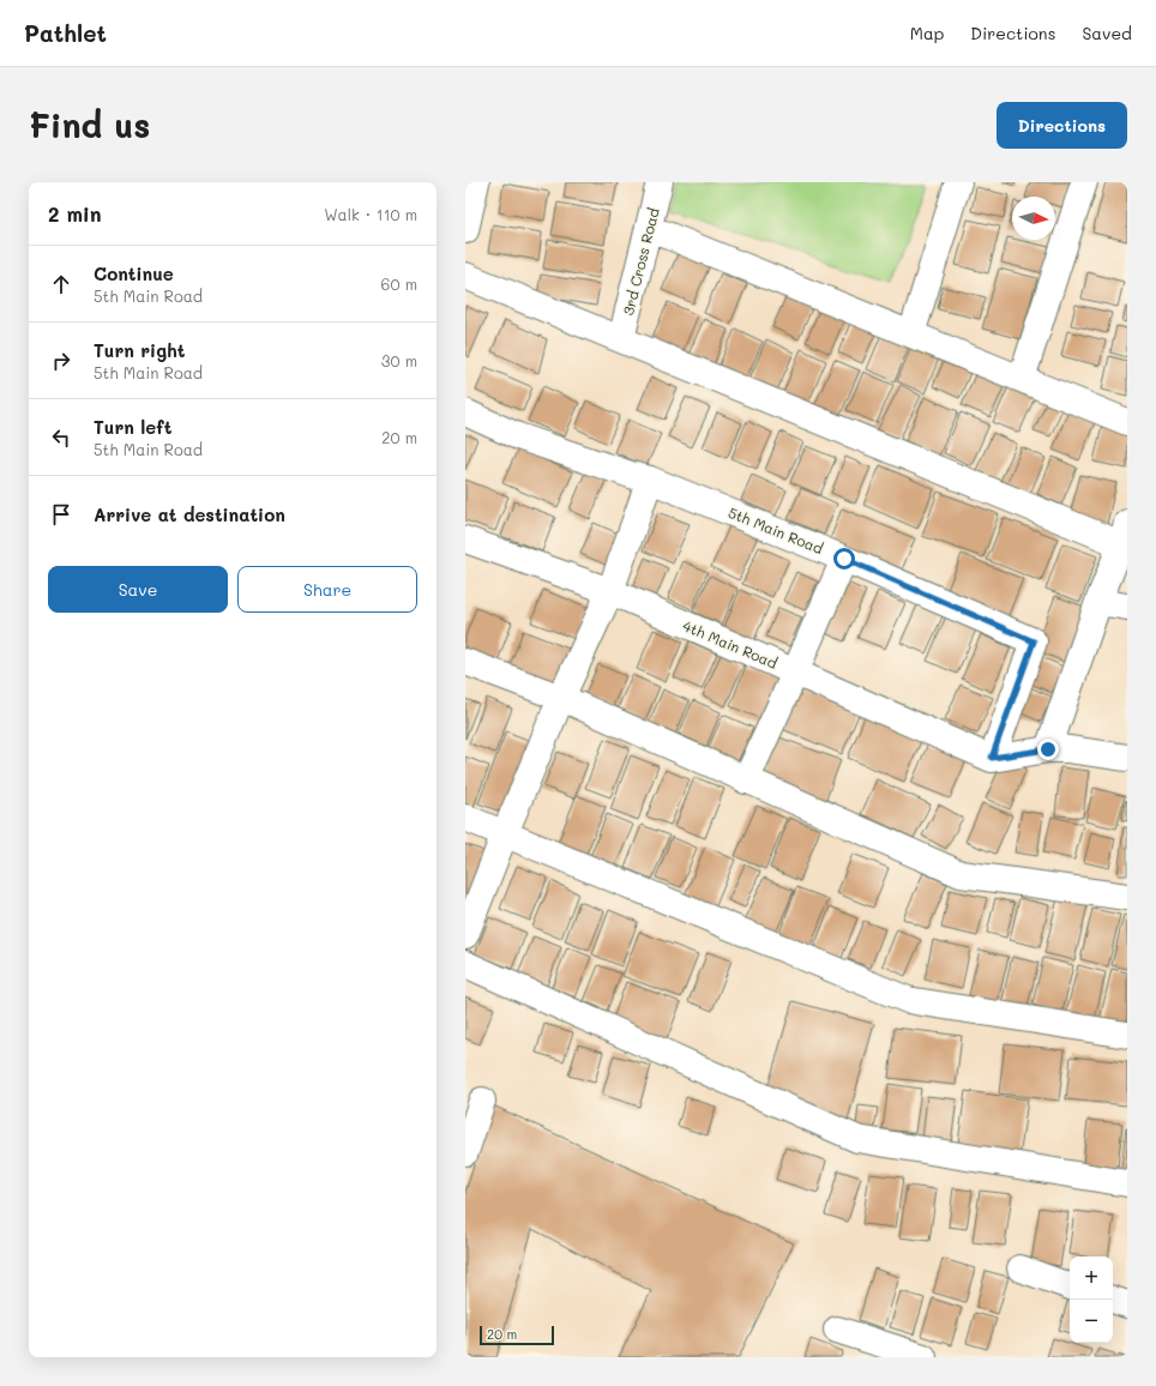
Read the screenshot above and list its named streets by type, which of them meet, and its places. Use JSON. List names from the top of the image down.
{
  "streets": {
    "street": ["3rd Cross Road", "5th Main Road", "4th Main Road"]
  },
  "crossings": [
    ["5th Main Road", "4th Main Road"]
  ],
  "scale_bar": "20 m",
  "north": "right",
  "page": {
    "header": "Pathlet",
    "nav": ["Map", "Directions", "Saved"],
    "buttons": [
      "Directions",
      ["Save", "Share"]
    ],
    "title": "Find us",
    "heading": ["2 min", "Walk · 110 m"],
    "list": [
      ["Continue", "5th Main Road", "60 m"],
      ["Turn right", "5th Main Road", "30 m"],
      ["Turn left", "5th Main Road", "20 m"],
      "Arrive at destination"
    ],
    "map_buttons": ["+", "−"],
    "scale": "20 m"
  }
}
